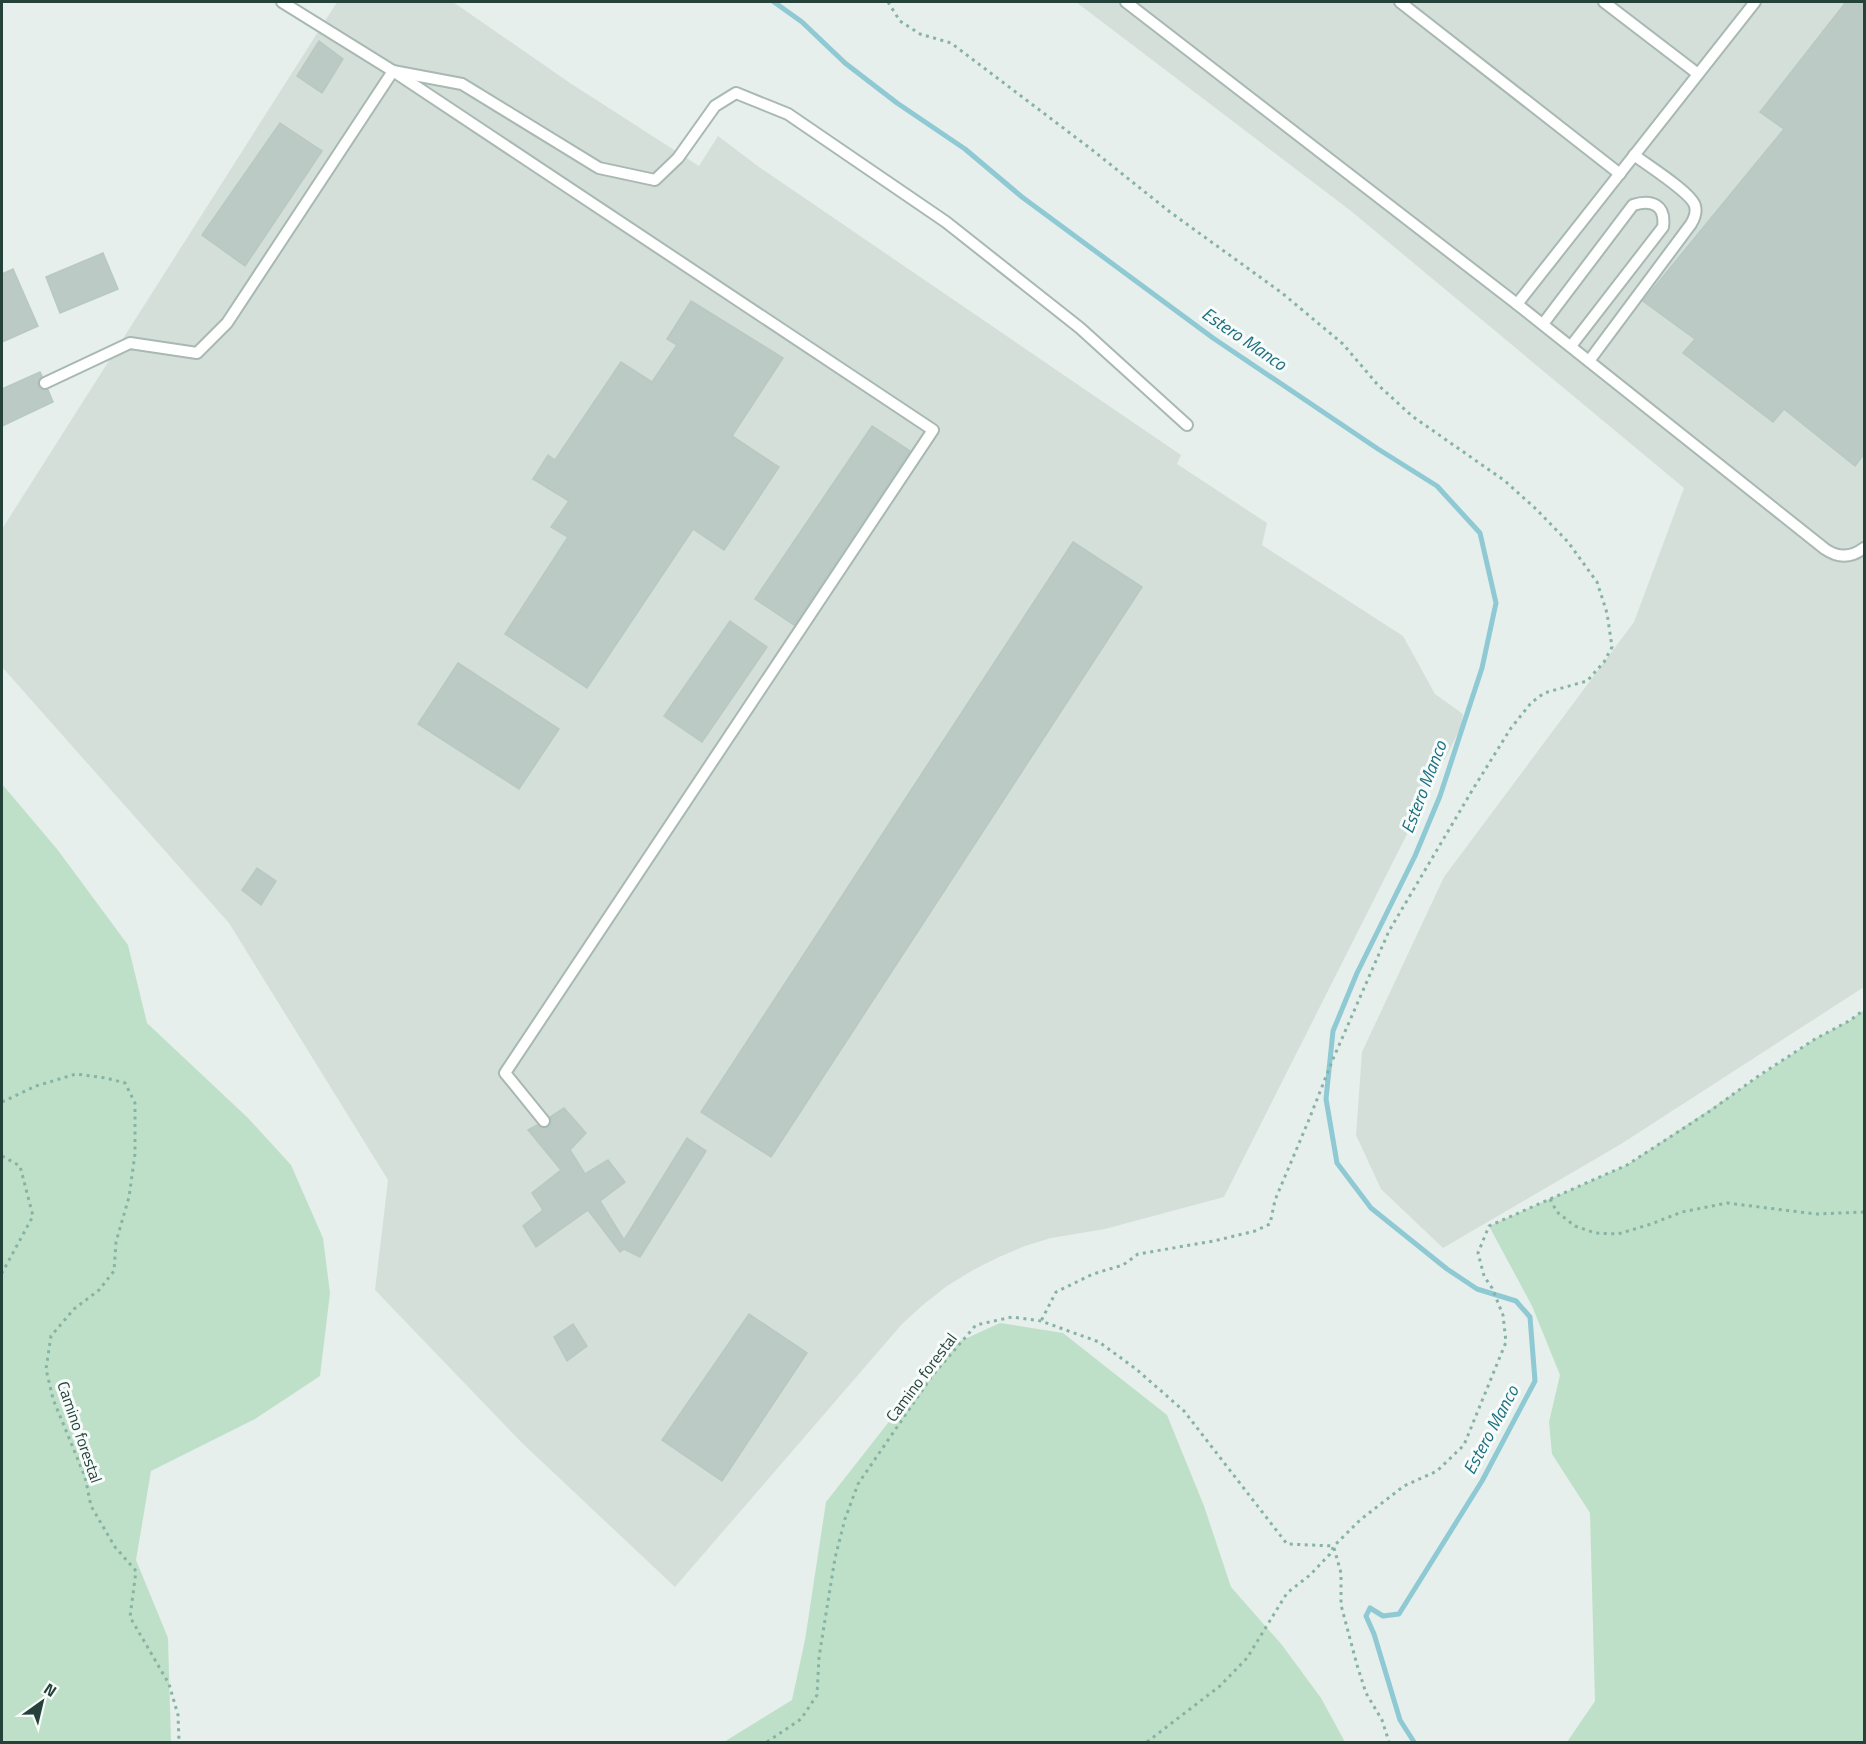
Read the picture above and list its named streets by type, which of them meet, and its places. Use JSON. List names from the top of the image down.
{
  "streets": {
    "path": ["Camino forestal"]
  },
  "water": ["Estero Manco"],
  "north": "top right"
}
